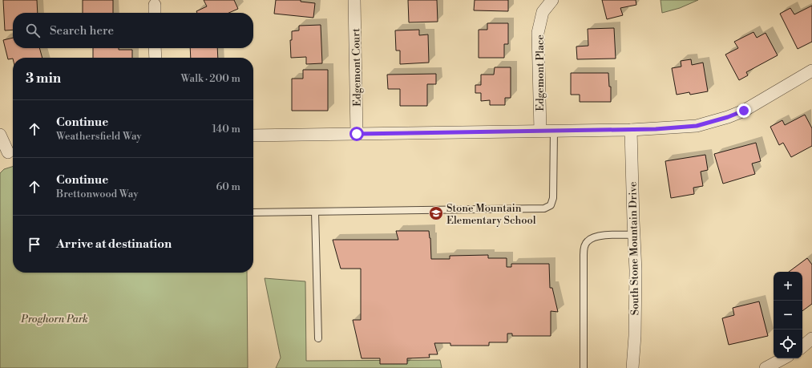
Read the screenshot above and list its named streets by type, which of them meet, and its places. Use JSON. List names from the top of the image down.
{
  "streets": {
    "street": ["Edgemont Court", "Edgemont Place", "South Stone Mountain Drive"]
  },
  "parks": ["Proghorn Park"],
  "places": {
    "school or university": ["Stone Mountain Elementary School"]
  },
  "page": {
    "search": "Search here",
    "heading": ["3 min", "Walk · 200 m"],
    "list": [
      ["Continue", "Weathersfield Way", "140 m"],
      ["Continue", "Brettonwood Way", "60 m"],
      "Arrive at destination"
    ],
    "map_buttons": ["+", "−"]
  }
}
